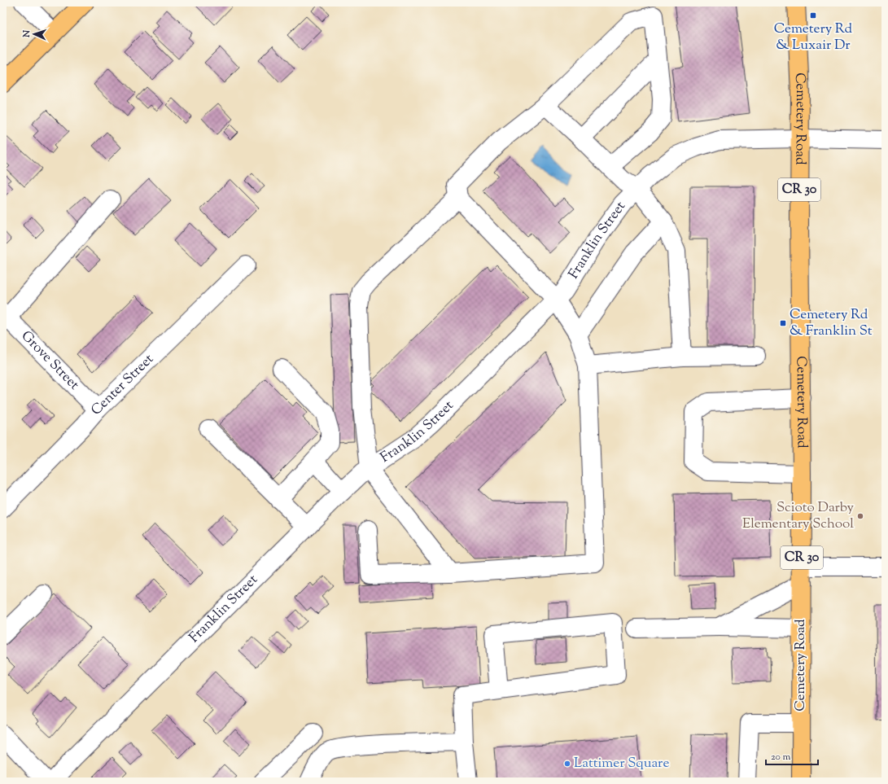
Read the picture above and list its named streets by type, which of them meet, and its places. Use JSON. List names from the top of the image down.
{
  "streets": {
    "main road": ["Cemetery Road", "CR 30"],
    "street": ["Franklin Street", "Grove Street", "Center Street"]
  },
  "crossings": [
    ["Cemetery Road", "Franklin Street"],
    ["Grove Street", "Center Street"]
  ],
  "places": {
    "transit": ["Cemetery Rd & Luxair Dr", "Cemetery Rd & Franklin St"],
    "other": ["Scioto Darby Elementary School", "Lattimer Square"]
  },
  "scale_bar": "20 m",
  "north": "left"
}
